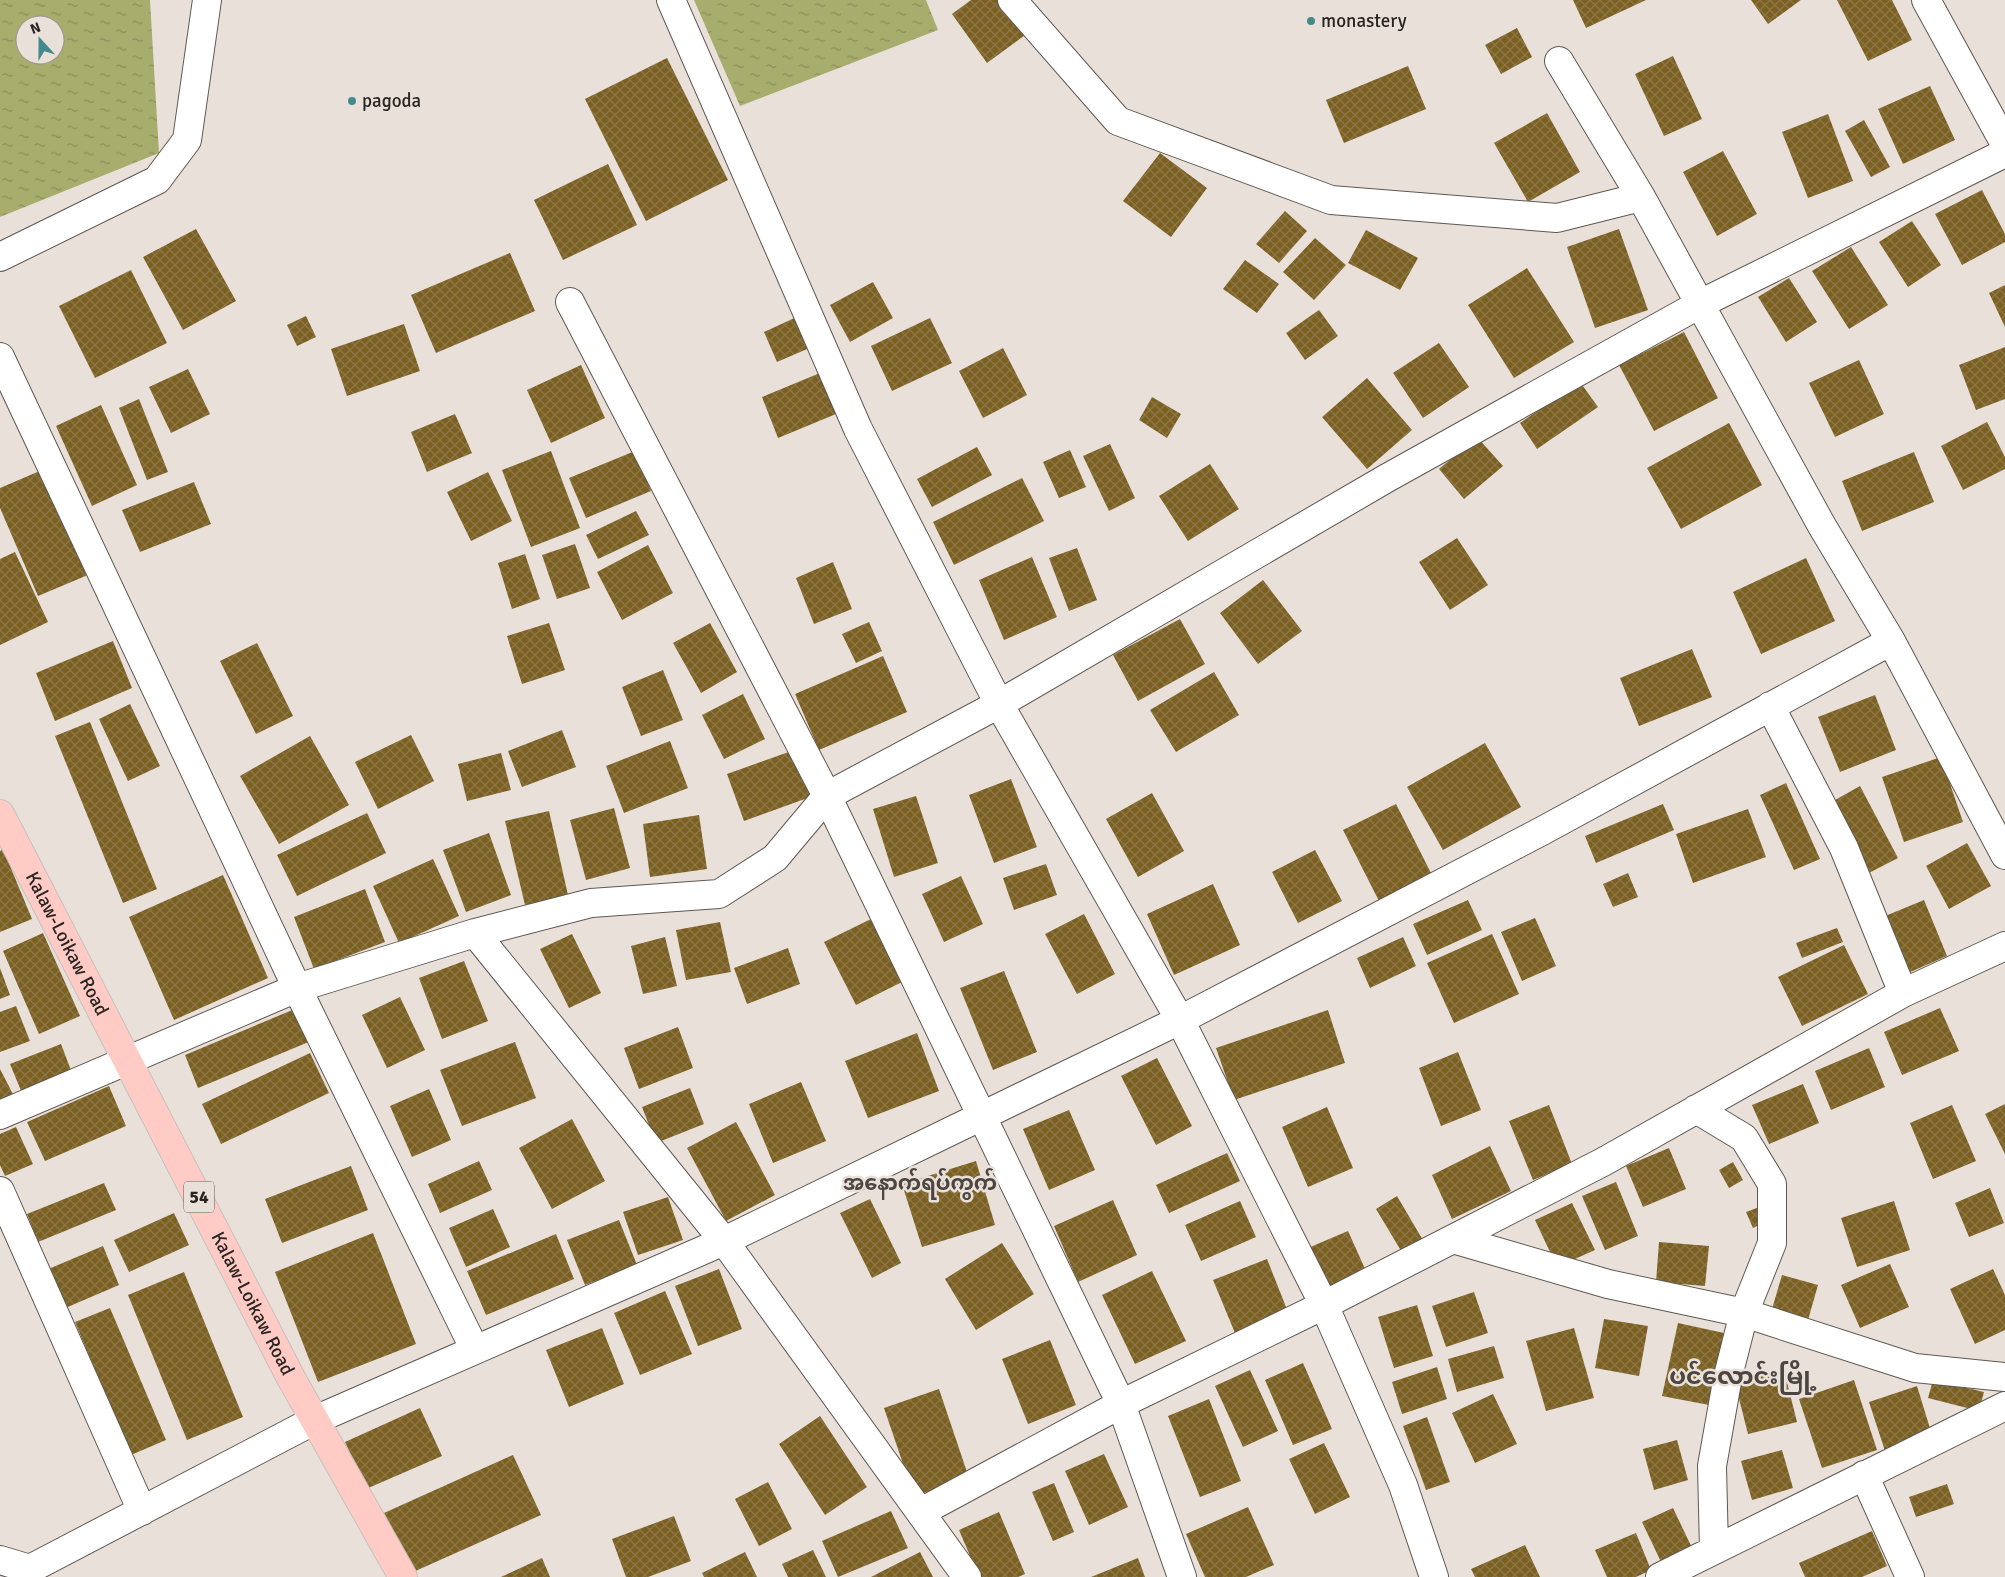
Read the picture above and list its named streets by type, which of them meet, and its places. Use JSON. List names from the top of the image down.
{
  "streets": {
    "main road": ["Kalaw-Loikaw Road", "54"]
  },
  "districts": ["အနောက်ရပ်ကွက်", "ပင်လောင်းမြို့"],
  "places": ["monastery", "pagoda"],
  "north": "top"
}
